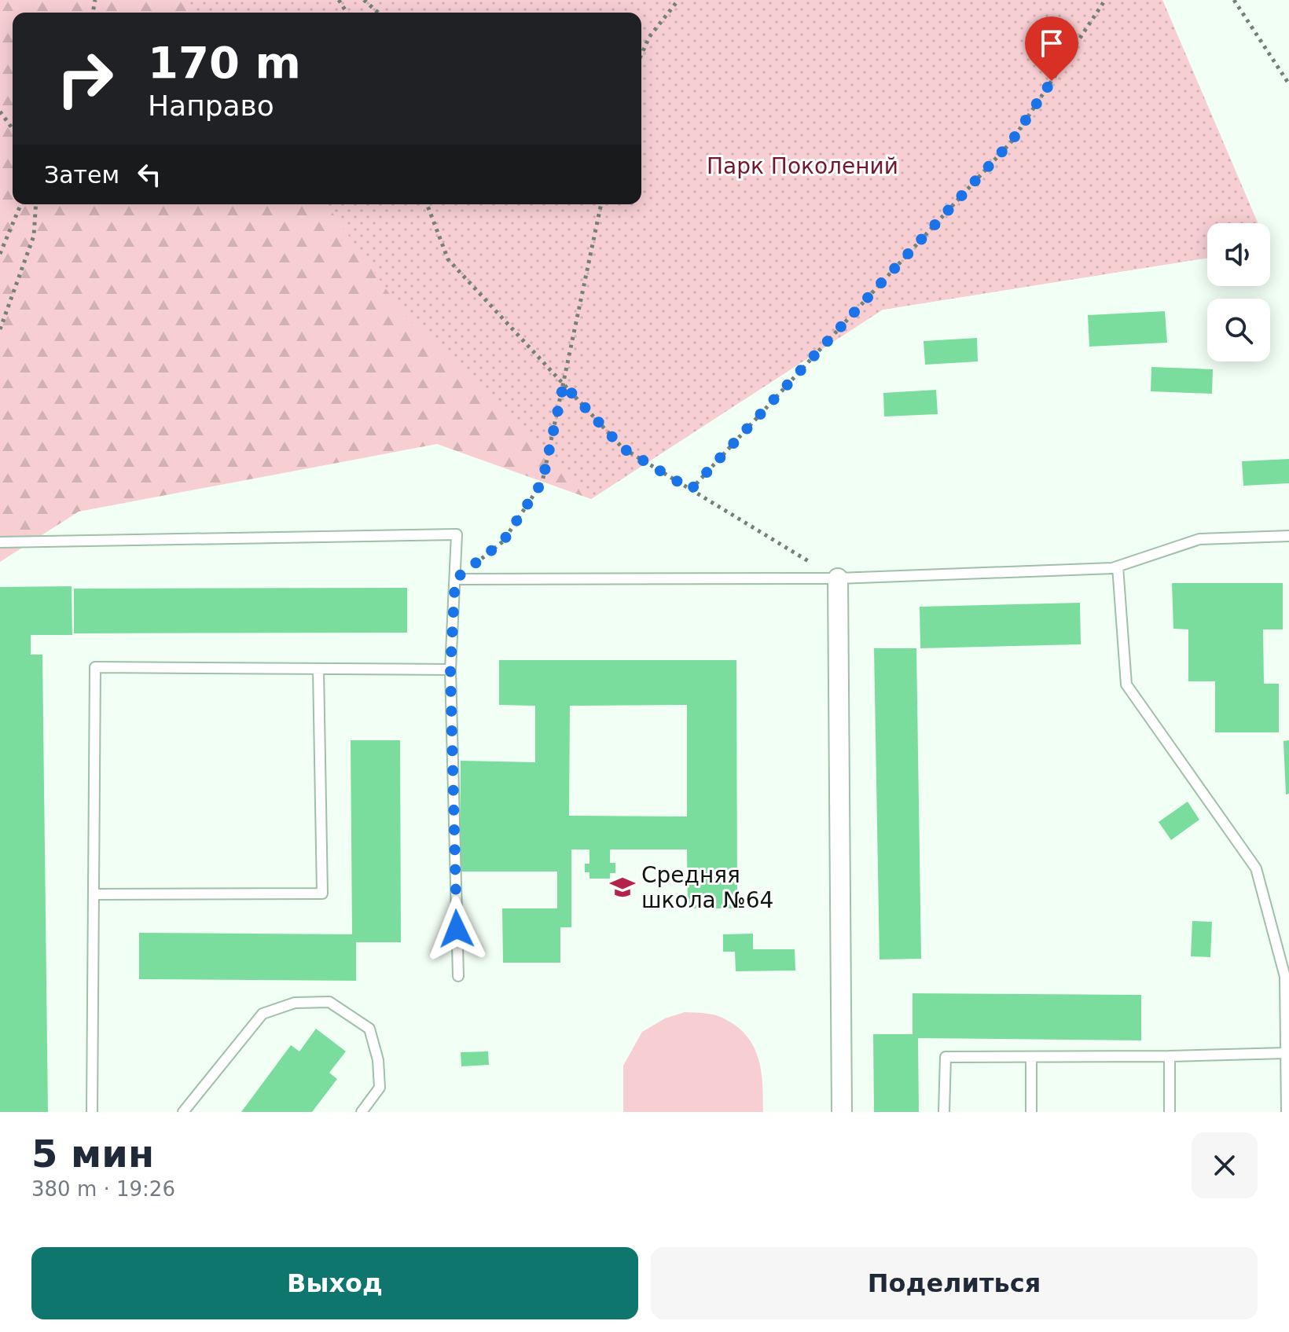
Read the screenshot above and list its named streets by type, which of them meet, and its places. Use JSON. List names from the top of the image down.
{
  "parks": ["Парк Поколений"],
  "places": {
    "school or university": ["Средняя школа №64"]
  },
  "page": {
    "turn": ["170 m", "Направо"],
    "then": "Затем",
    "heading": ["5 мин", "380 m · 19:26"],
    "buttons": ["Выход", "Поделиться"]
  }
}
